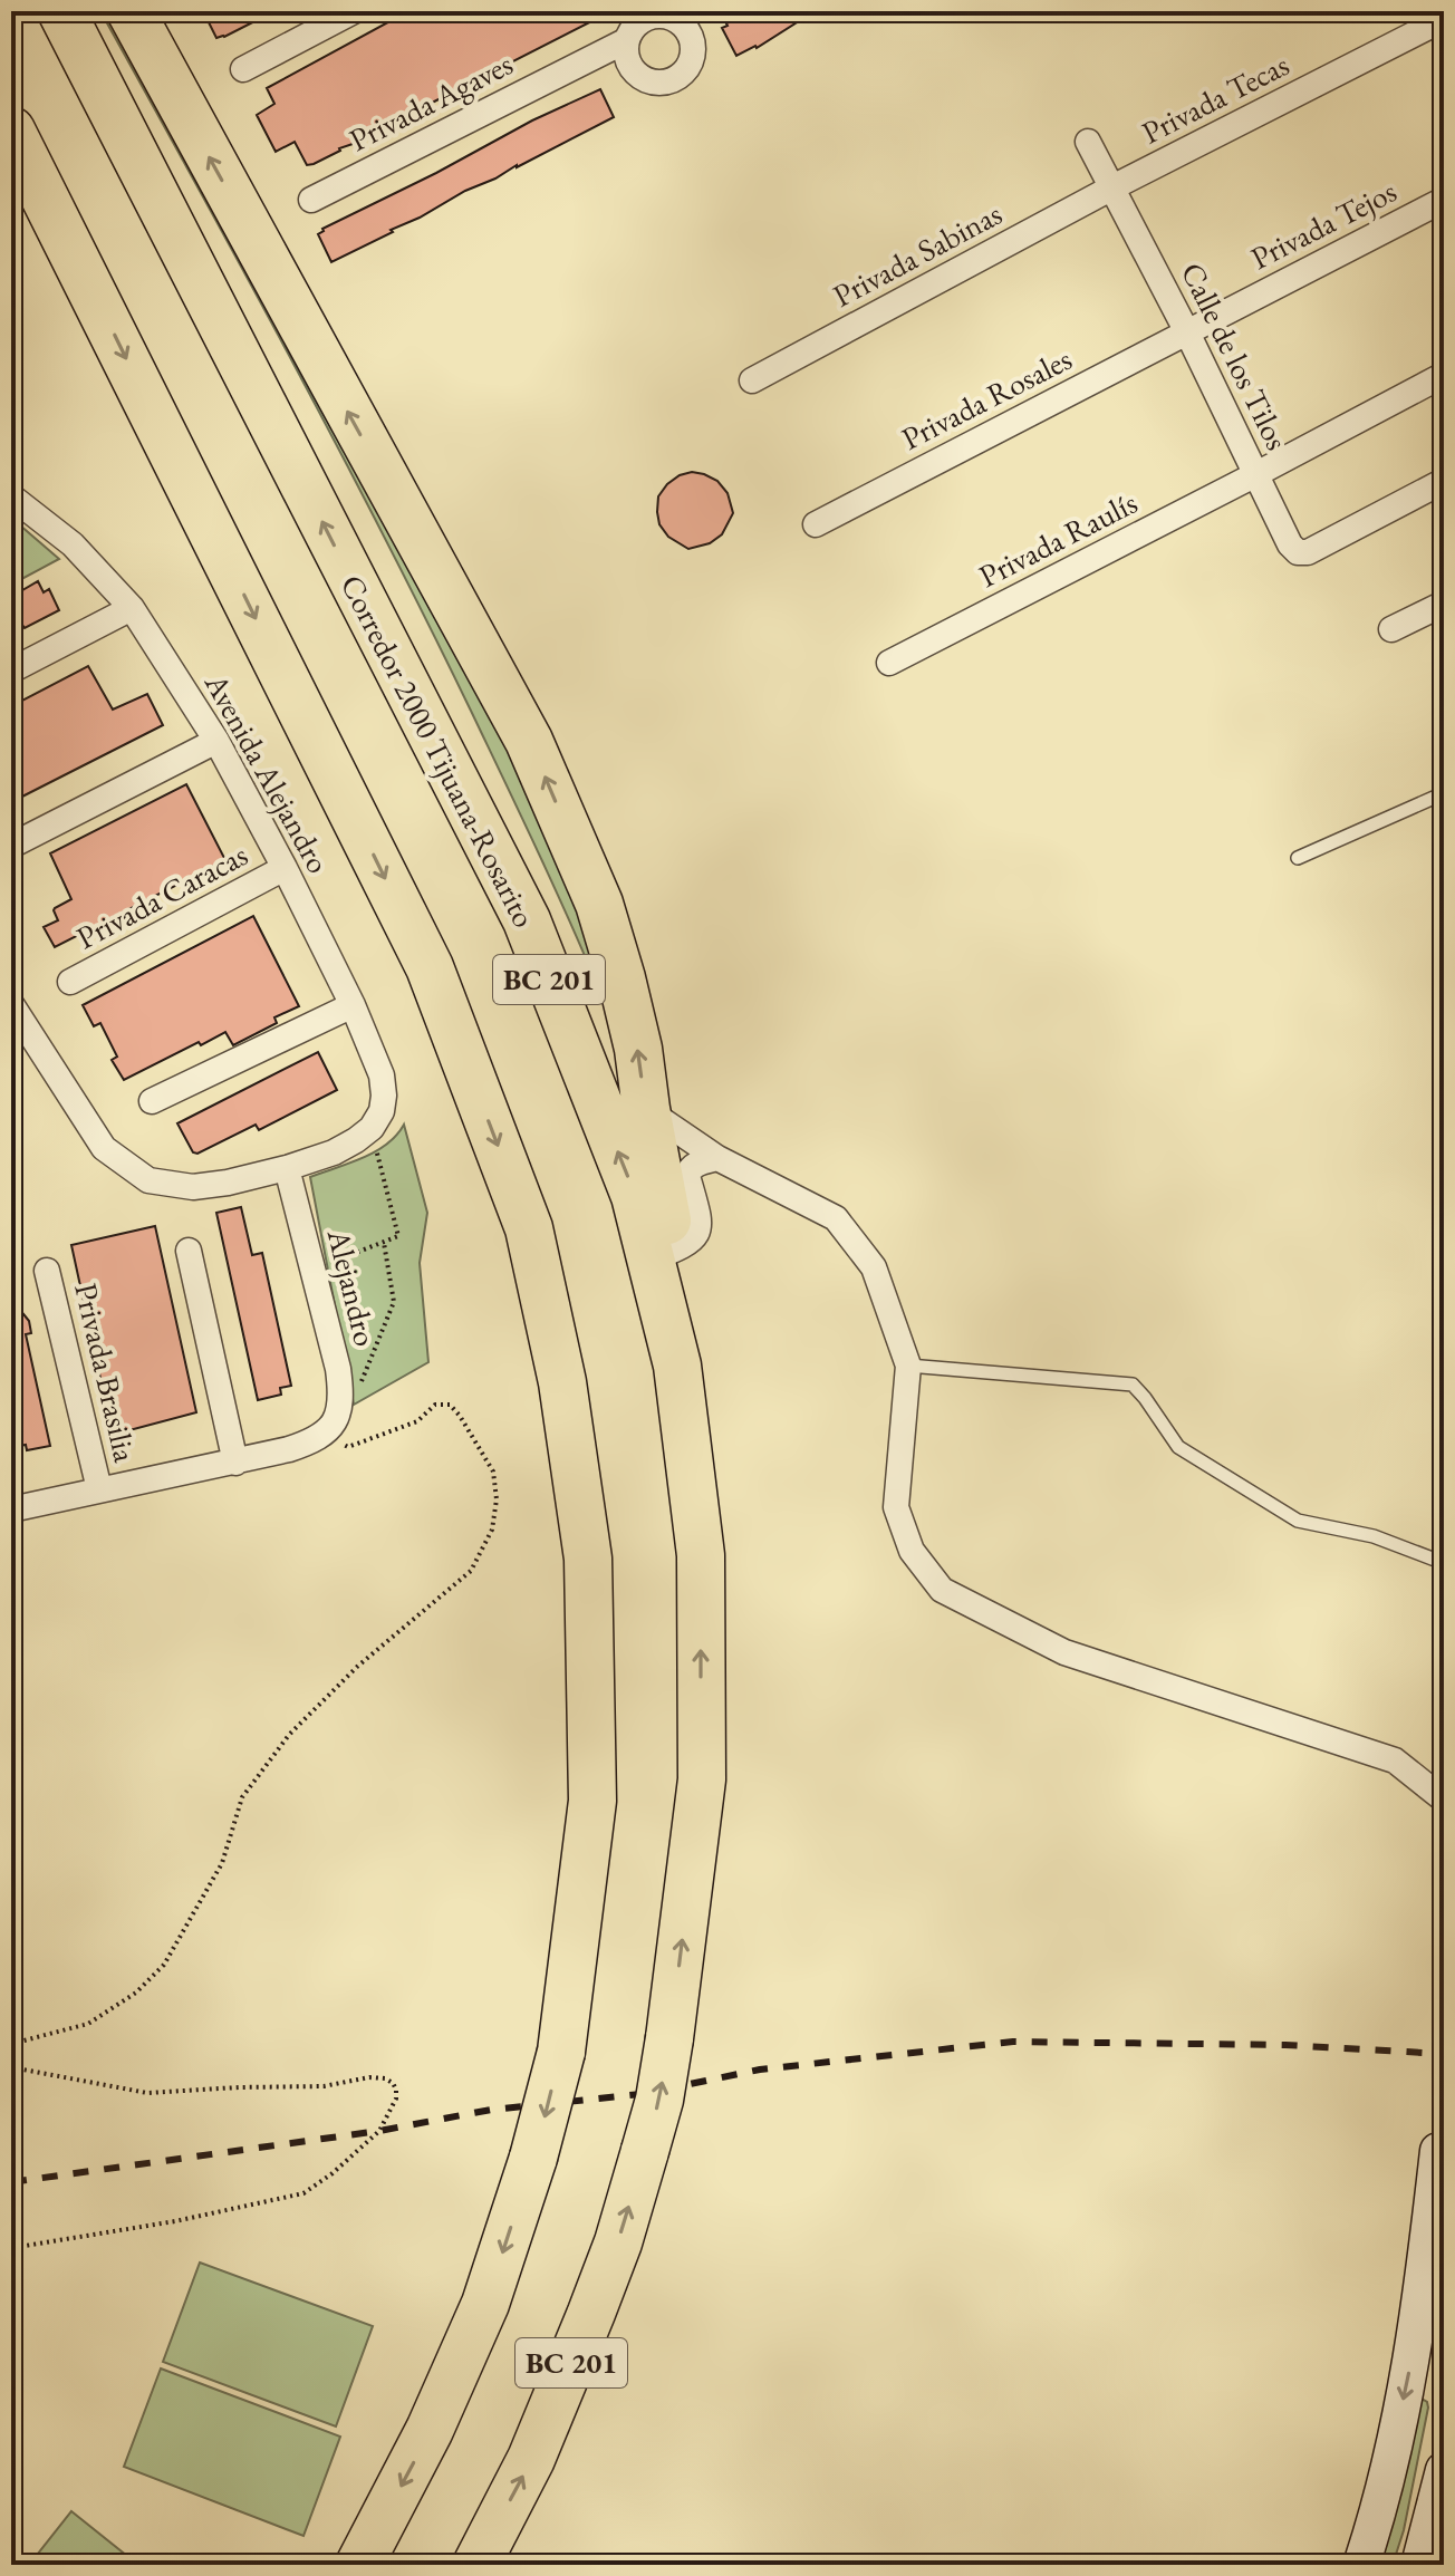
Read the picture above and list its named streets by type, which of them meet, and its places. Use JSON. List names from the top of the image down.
{
  "streets": {
    "highway": ["Corredor 2000 Tijuana-Rosarito", "BC 201"],
    "street": [
      "Privada Tecas",
      "Privada Agaves",
      "Privada Tejos",
      "Privada Sabinas",
      "Calle de los Tilos",
      "Privada Rosales",
      "Privada Raulís",
      "Avenida Alejandro",
      "Privada Caracas",
      "Alejandro",
      "Privada Brasilia"
    ]
  },
  "crossings": [
    ["Privada Tecas", "Privada Sabinas"],
    ["Privada Tecas", "Calle de los Tilos"],
    ["Privada Tejos", "Calle de los Tilos"],
    ["Privada Tejos", "Privada Rosales"],
    ["Privada Sabinas", "Calle de los Tilos"],
    ["Calle de los Tilos", "Privada Rosales"],
    ["Calle de los Tilos", "Privada Raulís"],
    ["Corredor 2000 Tijuana-Rosarito", "BC 201"],
    ["Avenida Alejandro", "Privada Caracas"]
  ]
}
